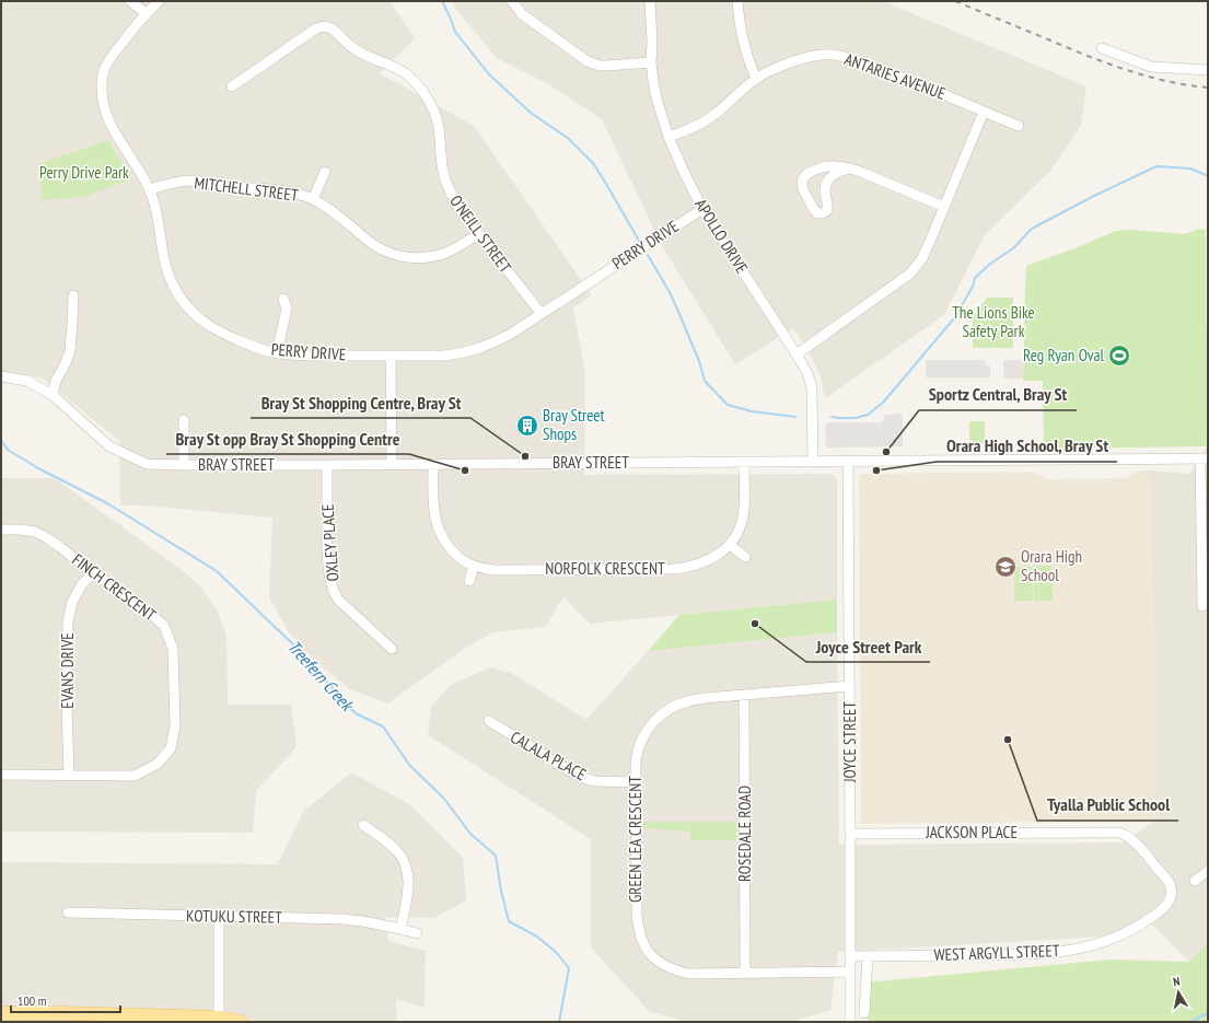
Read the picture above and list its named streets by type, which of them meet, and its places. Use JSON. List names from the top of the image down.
{
  "streets": {
    "street": [
      "ANTARIES AVENUE",
      "MITCHELL STREET",
      "O'NEILL STREET",
      "APOLLO DRIVE",
      "PERRY DRIVE",
      "BRAY STREET",
      "OXLEY PLACE",
      "NORFOLK CRESCENT",
      "FINCH CRESCENT",
      "EVANS DRIVE",
      "JOYCE STREET",
      "CALALA PLACE",
      "JACKSON PLACE",
      "ROSEDALE ROAD",
      "GREEN LEA CRESCENT",
      "KOTUKU STREET",
      "WEST ARGYLL STREET"
    ]
  },
  "crossings": [
    ["ANTARIES AVENUE", "APOLLO DRIVE"],
    ["MITCHELL STREET", "O'NEILL STREET"],
    ["MITCHELL STREET", "PERRY DRIVE"],
    ["O'NEILL STREET", "PERRY DRIVE"],
    ["APOLLO DRIVE", "PERRY DRIVE"],
    ["APOLLO DRIVE", "BRAY STREET"],
    ["BRAY STREET", "OXLEY PLACE"],
    ["BRAY STREET", "NORFOLK CRESCENT"],
    ["BRAY STREET", "JOYCE STREET"],
    ["FINCH CRESCENT", "EVANS DRIVE"],
    ["JOYCE STREET", "JACKSON PLACE"],
    ["JOYCE STREET", "GREEN LEA CRESCENT"],
    ["JOYCE STREET", "WEST ARGYLL STREET"],
    ["CALALA PLACE", "GREEN LEA CRESCENT"],
    ["JACKSON PLACE", "WEST ARGYLL STREET"],
    ["ROSEDALE ROAD", "GREEN LEA CRESCENT"]
  ],
  "water": ["Treefern Creek"],
  "parks": ["Perry Drive Park", "The Lions Bike Safety Park"],
  "places": {
    "sports": ["Reg Ryan Oval"],
    "building": ["Bray Street Shops"],
    "other": [
      "Sportz Central, Bray St",
      "Bray St Shopping Centre, Bray St",
      "Bray St opp Bray St Shopping Centre",
      "Orara High School, Bray St",
      "Joyce Street Park",
      "Tyalla Public School"
    ],
    "school or university": ["Orara High School"]
  },
  "scale_bar": "100 m",
  "north": "top"
}
